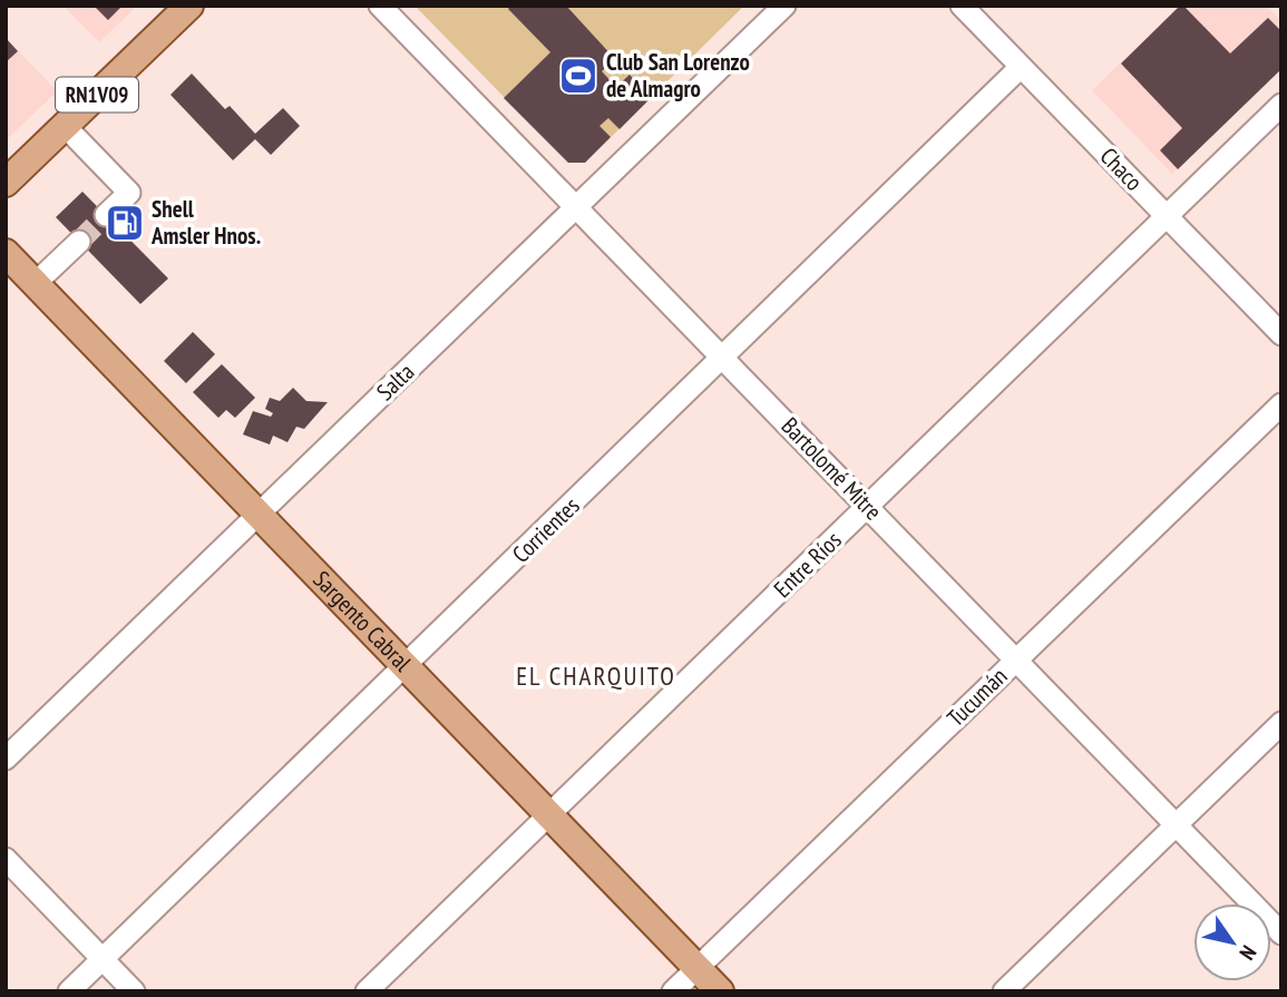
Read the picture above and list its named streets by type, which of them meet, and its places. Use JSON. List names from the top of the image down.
{
  "streets": {
    "main road": ["RN1V09", "Sargento Cabral"],
    "street": [
      "Chaco",
      "Salta",
      "Bartolomé Mitre",
      "Corrientes",
      "Entre Ríos",
      "Tucumán"
    ]
  },
  "crossings": [
    ["Chaco", "Corrientes"],
    ["Chaco", "Entre Ríos"],
    ["Salta", "Bartolomé Mitre"],
    ["Salta", "Sargento Cabral"],
    ["Bartolomé Mitre", "Corrientes"],
    ["Bartolomé Mitre", "Entre Ríos"],
    ["Bartolomé Mitre", "Tucumán"],
    ["Corrientes", "Sargento Cabral"],
    ["Entre Ríos", "Sargento Cabral"],
    ["Sargento Cabral", "Tucumán"]
  ],
  "districts": ["EL CHARQUITO"],
  "places": {
    "sports": ["Club San Lorenzo de Almagro"],
    "fuel station": ["Shell Amsler Hnos."]
  },
  "north": "bottom right"
}
